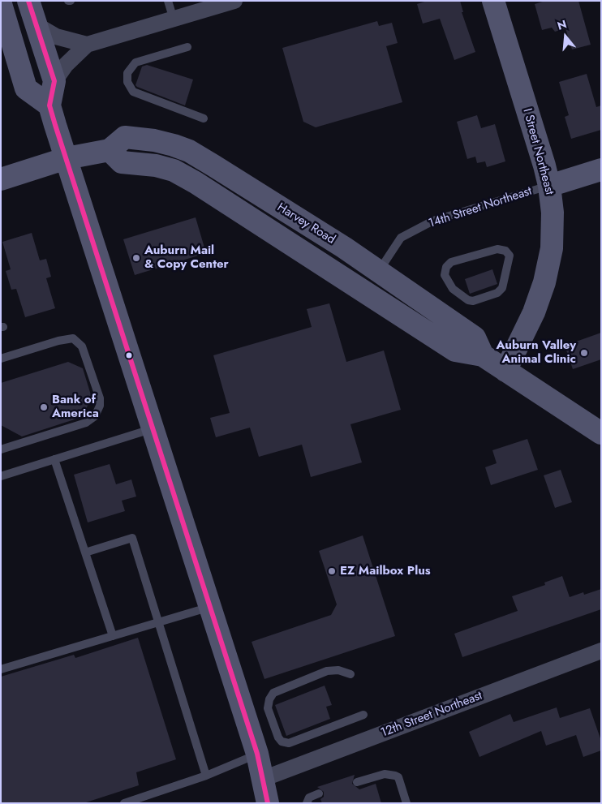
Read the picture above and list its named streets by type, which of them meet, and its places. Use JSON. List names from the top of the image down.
{
  "streets": {
    "main road": ["I Street Northeast", "14th Street Northeast", "Harvey Road"],
    "street": ["12th Street Northeast"]
  },
  "crossings": [
    ["I Street Northeast", "14th Street Northeast"],
    ["I Street Northeast", "Harvey Road"],
    ["14th Street Northeast", "Harvey Road"]
  ],
  "places": [
    "Auburn Mail & Copy Center",
    "Auburn Valley Animal Clinic",
    "Bank of America",
    "EZ Mailbox Plus"
  ],
  "north": "top"
}
